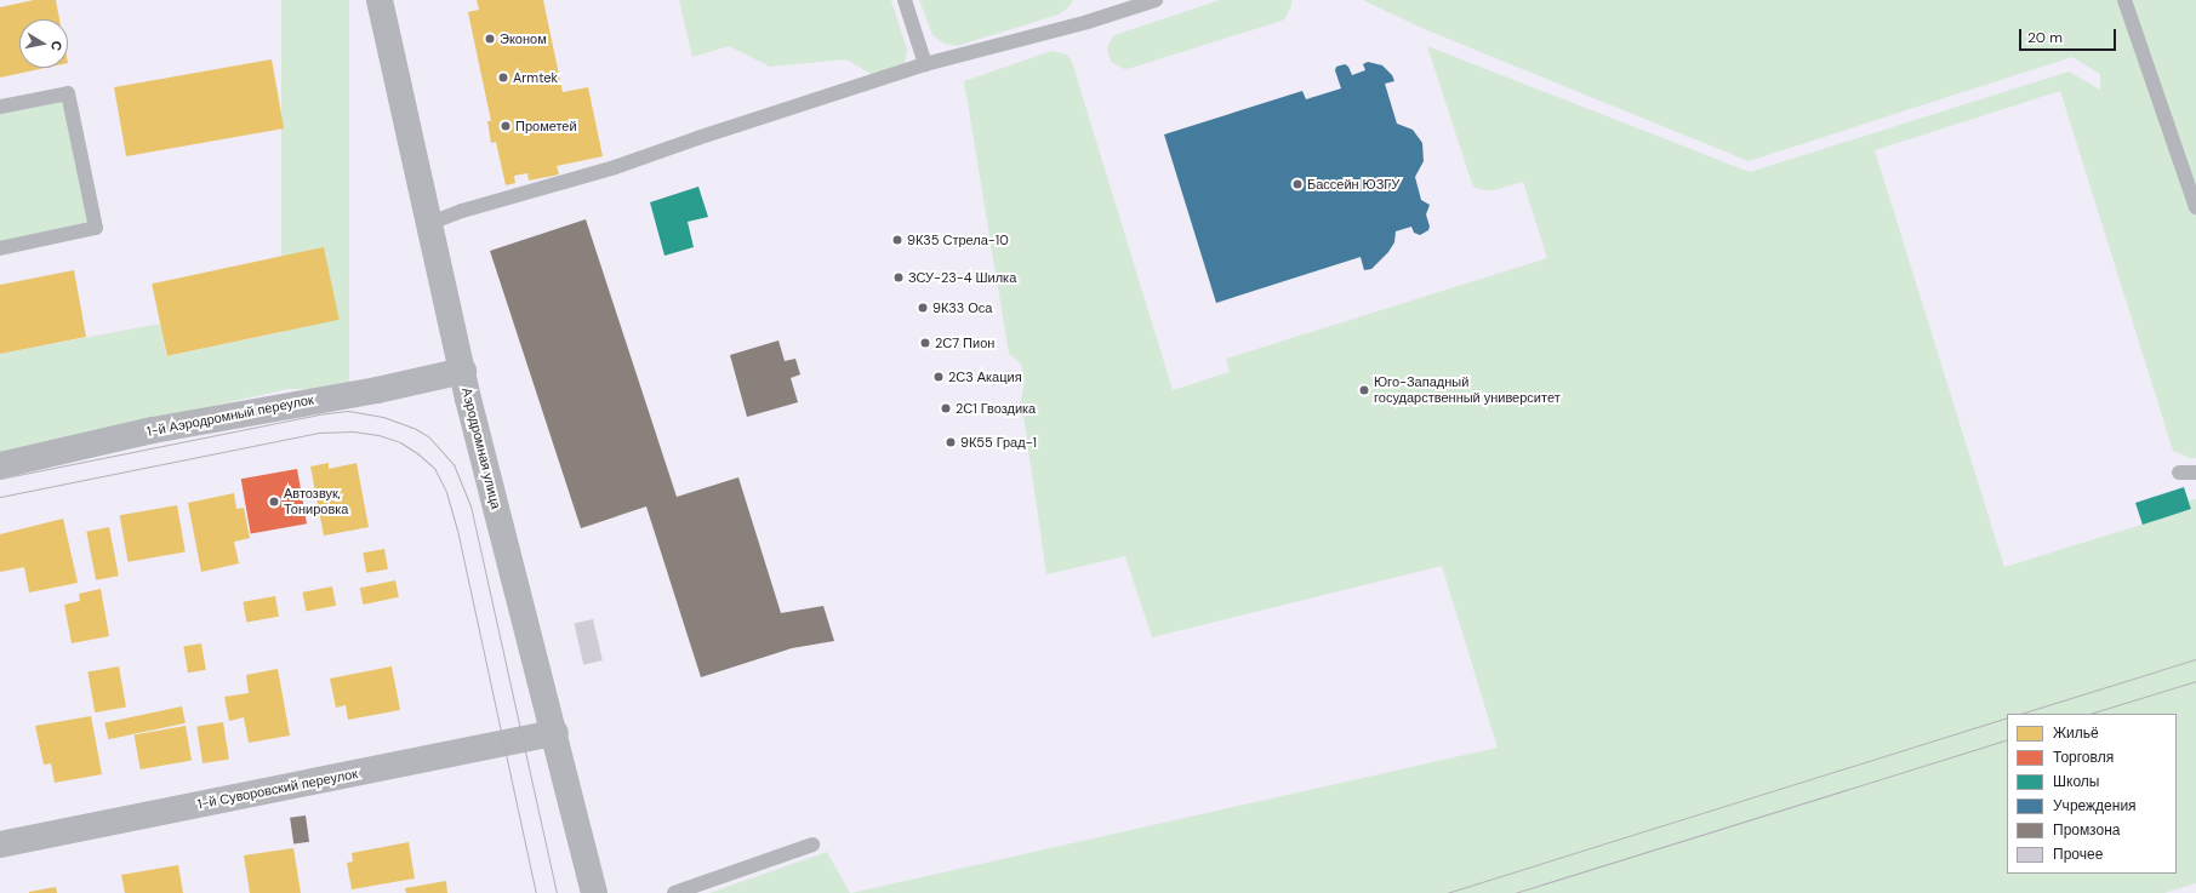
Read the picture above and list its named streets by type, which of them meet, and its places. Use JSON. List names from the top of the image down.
{
  "streets": {
    "street": ["1-й Аэродромный переулок", "Аэродромная улица", "1-й Суворовский переулок"]
  },
  "crossings": [
    ["1-й Аэродромный переулок", "Аэродромная улица"],
    ["Аэродромная улица", "1-й Суворовский переулок"]
  ],
  "places": [
    "Эконом",
    "Armtek",
    "Прометей",
    "Бассейн ЮЗГУ",
    "9К35 Стрела-10",
    "ЗСУ-23-4 Шилка",
    "9К33 Оса",
    "2С7 Пион",
    "2С3 Акация",
    "Юго-Западный государственный университет",
    "2С1 Гвоздика",
    "9К55 Град-1",
    "Автозвук, Тонировка"
  ],
  "legend": [
    "Жильё",
    "Торговля",
    "Школы",
    "Учреждения",
    "Промзона",
    "Прочее"
  ],
  "scale_bar": "20 m",
  "north": "right"
}
